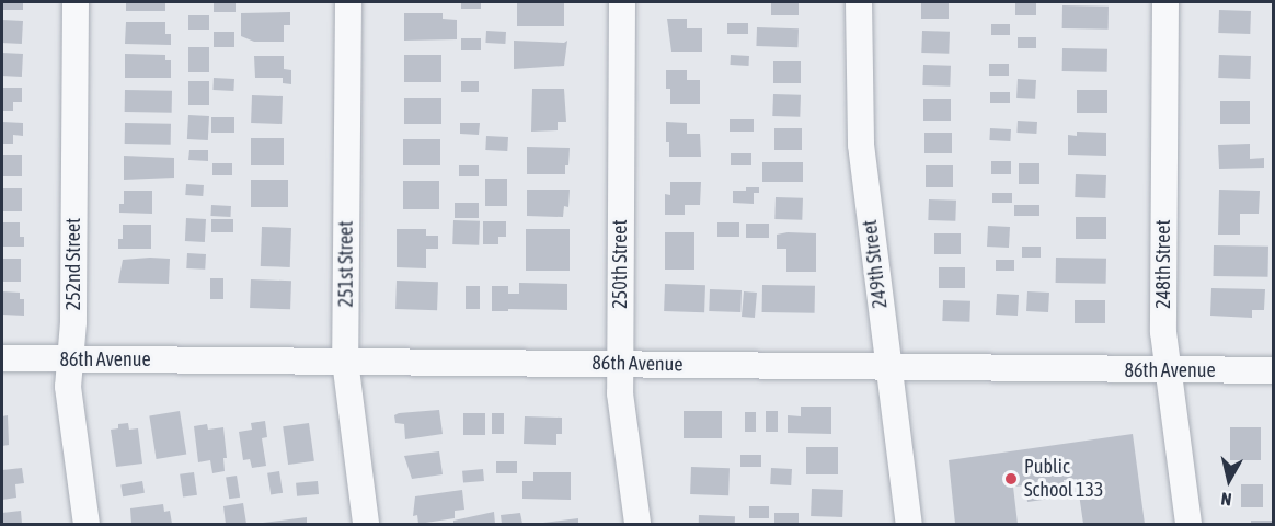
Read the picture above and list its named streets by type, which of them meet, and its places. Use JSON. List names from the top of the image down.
{
  "streets": {
    "street": [
      "252nd Street",
      "251st Street",
      "250th Street",
      "249th Street",
      "248th Street",
      "86th Avenue"
    ]
  },
  "crossings": [
    ["252nd Street", "86th Avenue"],
    ["251st Street", "86th Avenue"],
    ["250th Street", "86th Avenue"],
    ["249th Street", "86th Avenue"],
    ["248th Street", "86th Avenue"]
  ],
  "places": ["Public School 133"],
  "north": "bottom"
}
